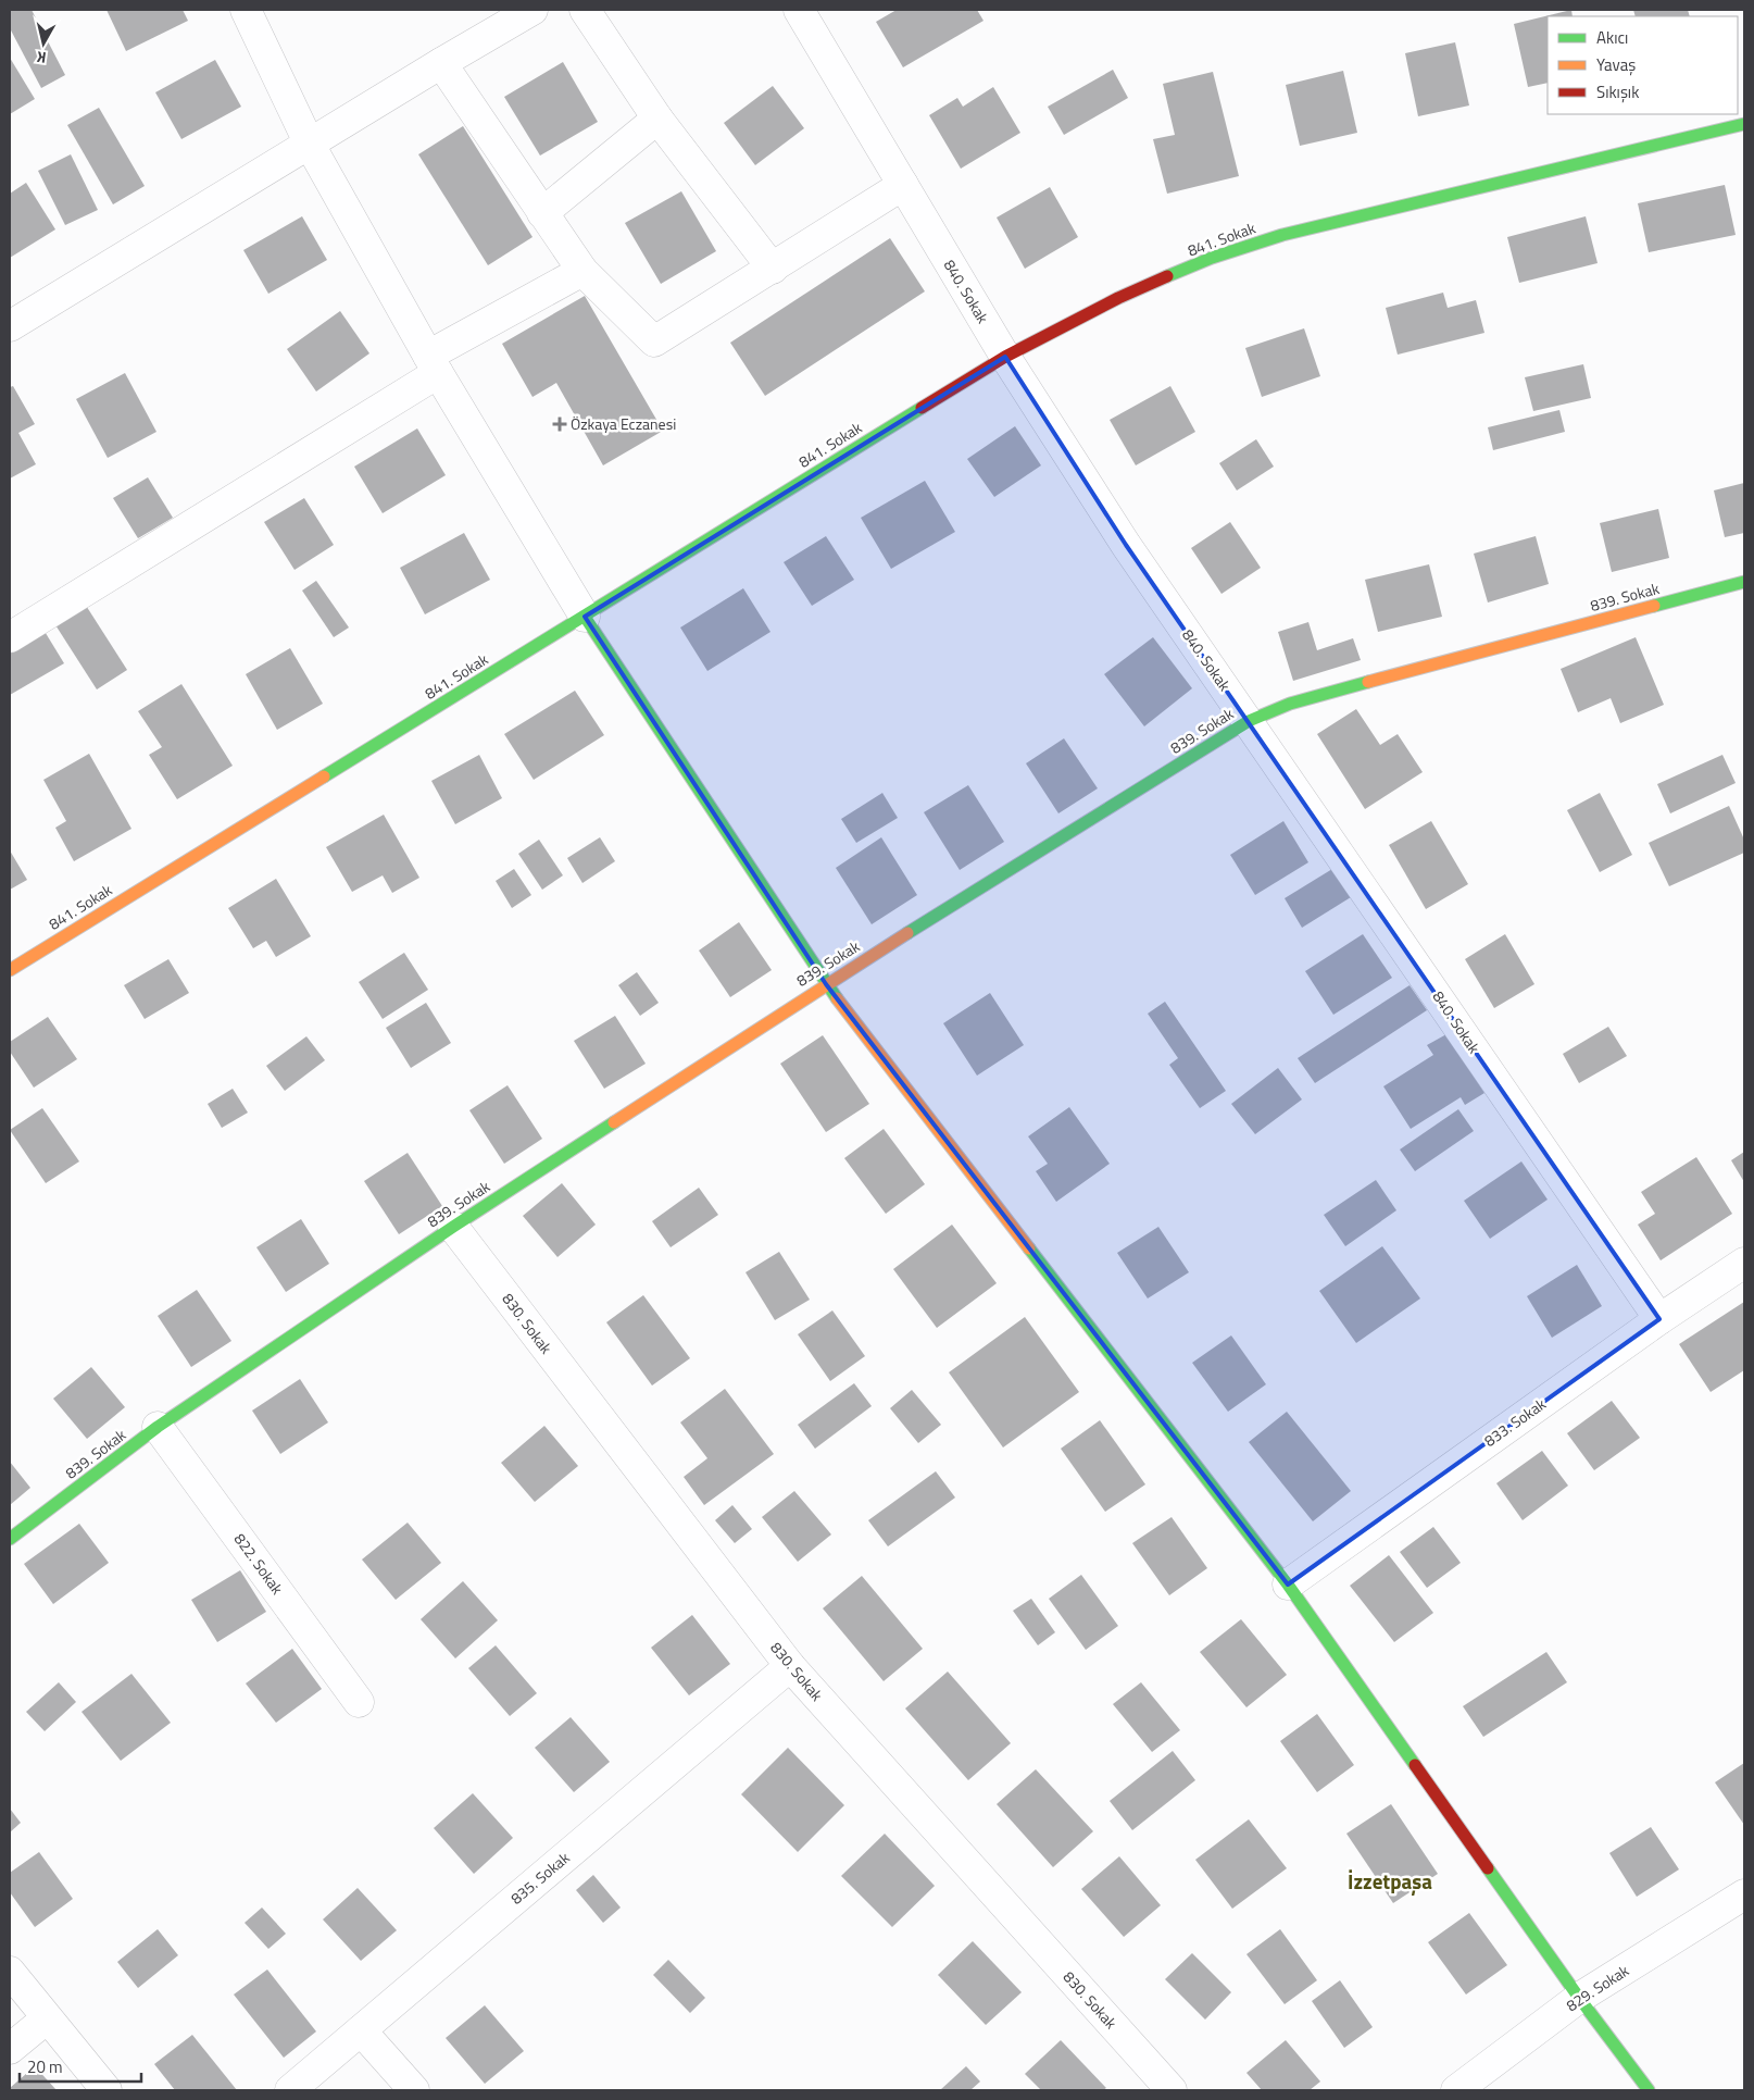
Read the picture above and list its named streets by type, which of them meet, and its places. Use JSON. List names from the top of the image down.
{
  "streets": {
    "street": [
      "841. Sokak",
      "840. Sokak",
      "839. Sokak",
      "830. Sokak",
      "833. Sokak",
      "822. Sokak",
      "835. Sokak",
      "829. Sokak"
    ]
  },
  "crossings": [
    ["841. Sokak", "840. Sokak"],
    ["840. Sokak", "839. Sokak"],
    ["840. Sokak", "833. Sokak"],
    ["839. Sokak", "830. Sokak"],
    ["839. Sokak", "822. Sokak"],
    ["830. Sokak", "835. Sokak"]
  ],
  "districts": ["İzzetpaşa"],
  "places": {
    "health": ["Özkaya Eczanesi"]
  },
  "legend": ["Akıcı", "Yavaş", "Sıkışık"],
  "scale_bar": "20 m",
  "north": "bottom"
}
